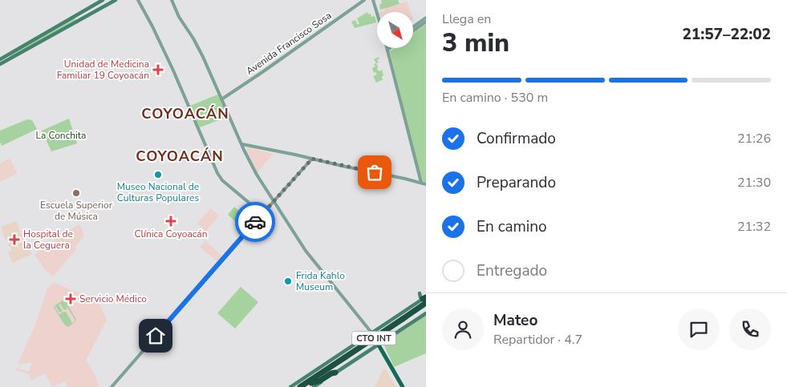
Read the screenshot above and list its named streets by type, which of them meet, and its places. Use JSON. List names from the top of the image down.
{
  "streets": {
    "highway": ["CTO INT"],
    "street": ["Avenida Francisco Sosa"]
  },
  "districts": ["COYOACÁN", "COYOACÁN"],
  "parks": ["La Conchita"],
  "places": {
    "health": [
      "Unidad de Medicina Familiar 19 Coyoacán",
      "Clínica Coyoacán",
      "Hospital de la Ceguera",
      "Servicio Médico"
    ],
    "other": ["Museo Nacional de Culturas Populares", "Escuela Superior de Música", "Frida Kahlo Museum"]
  },
  "north": "bottom right",
  "page": {
    "heading": ["3 min", "Llega en", "21:57–22:02"],
    "panel": ["Mateo", "Repartidor · 4.7"],
    "bar": "En camino · 530 m",
    "list": [
      ["Confirmado", "21:26"],
      ["Preparando", "21:30"],
      ["En camino", "21:32"],
      "Entregado"
    ]
  }
}
